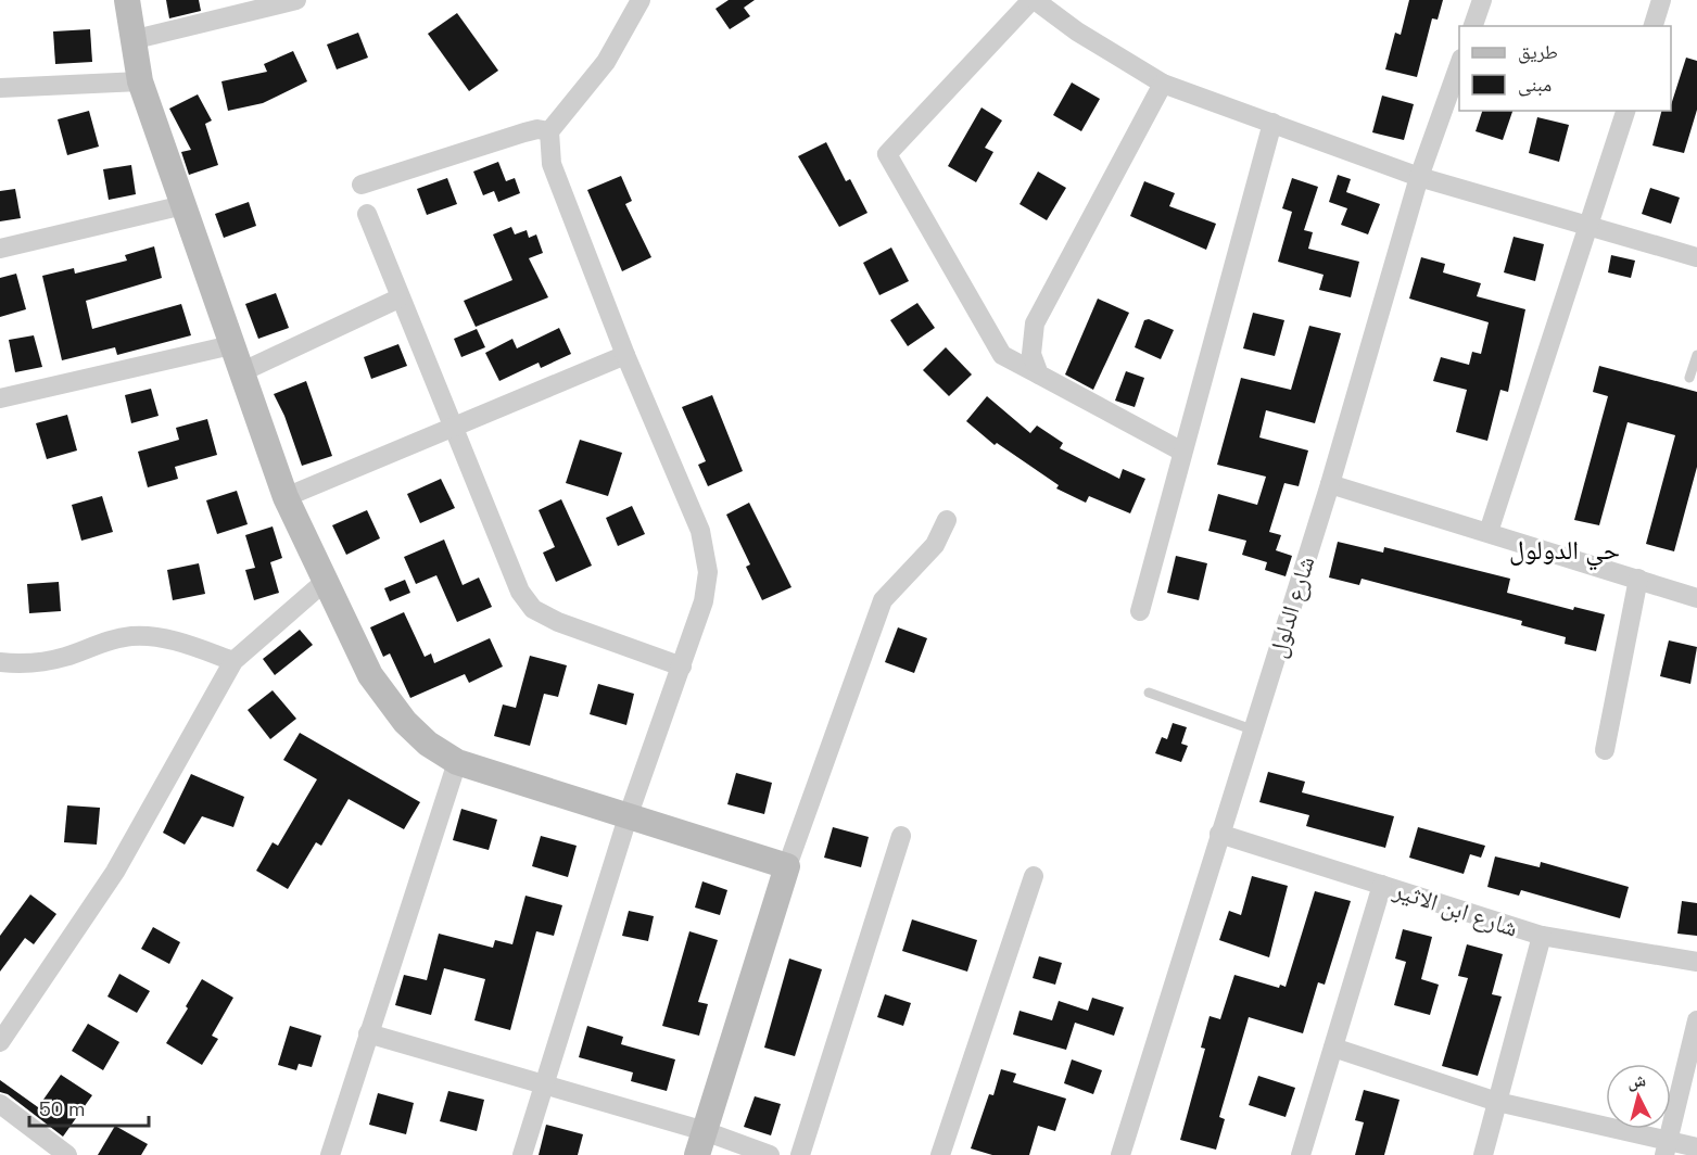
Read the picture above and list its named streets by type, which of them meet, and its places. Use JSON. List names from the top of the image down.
{
  "streets": {
    "street": ["شارع الدلول", "شارع ابن الاثير"]
  },
  "crossings": [
    ["شارع الدلول", "شارع ابن الاثير"]
  ],
  "districts": ["حي الدولول"],
  "legend": ["طريق", "مبنى"],
  "scale_bar": "50 m",
  "north": "top"
}
